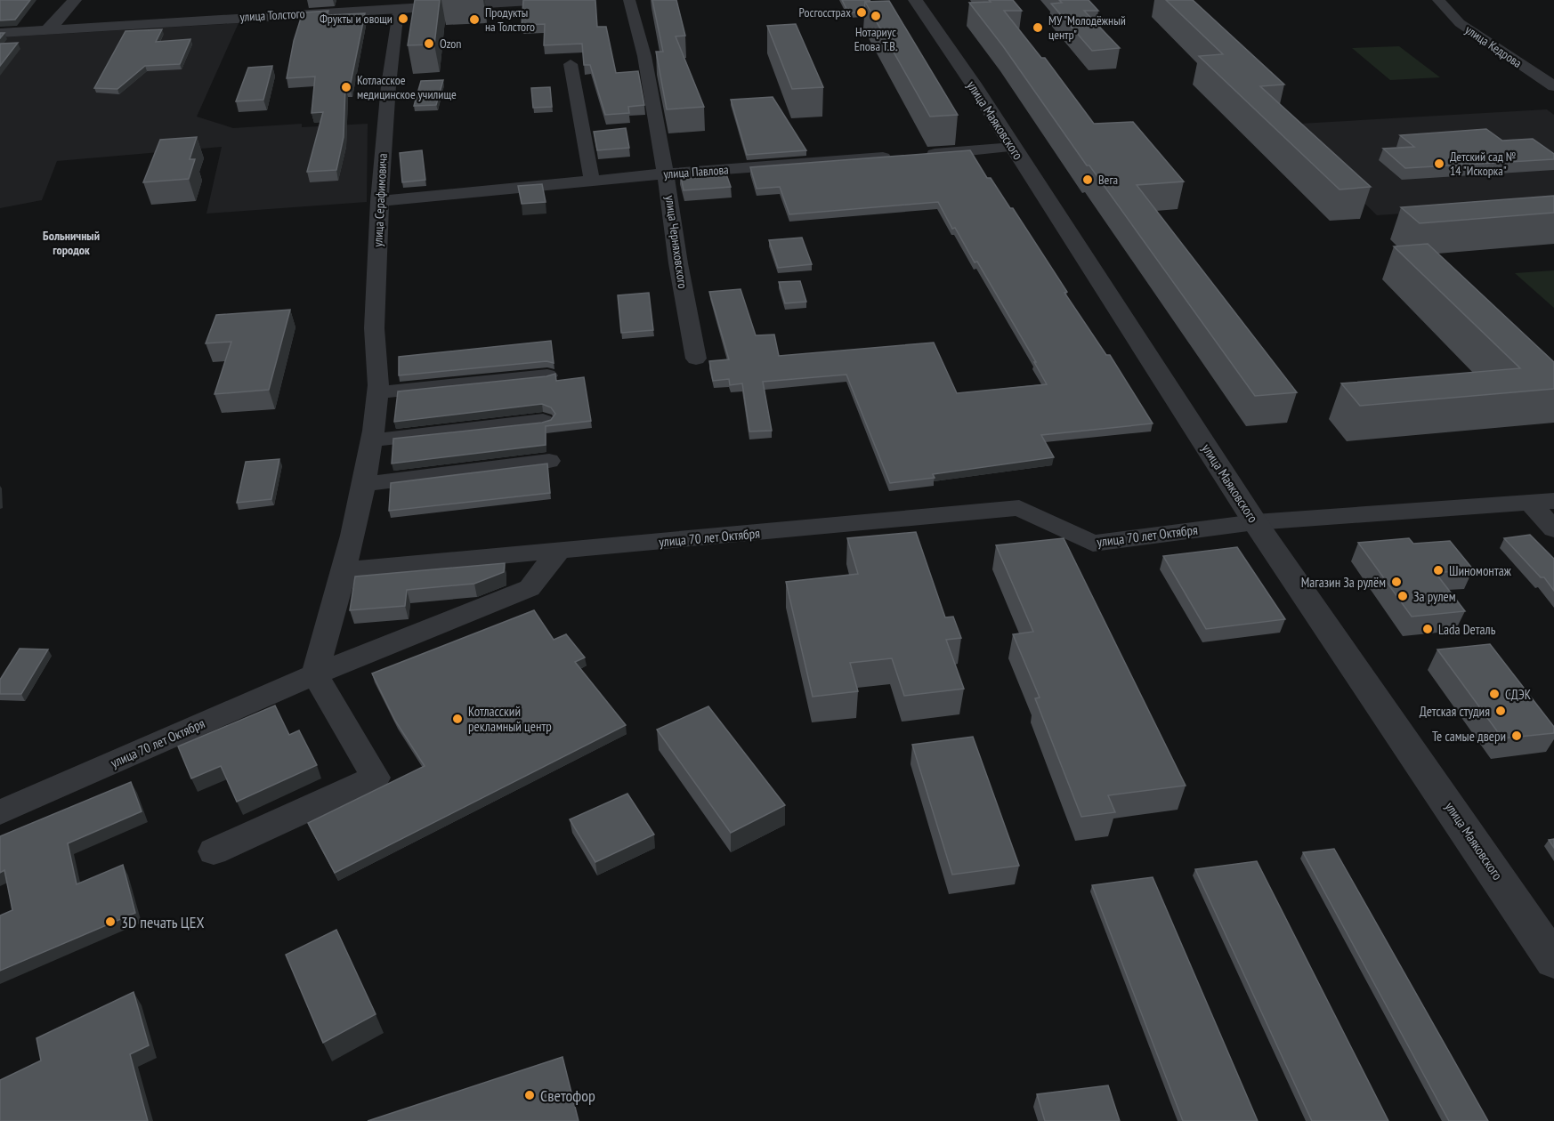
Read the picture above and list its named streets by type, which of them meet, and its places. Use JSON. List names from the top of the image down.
{
  "streets": {
    "street": [
      "улица Толстого",
      "улица Кедрова",
      "улица Маяковского",
      "улица Павлова",
      "улица Серафимовича",
      "улица Черняховского",
      "улица 70 лет Октября"
    ]
  },
  "crossings": [
    ["улица Толстого", "улица Серафимовича"],
    ["улица Маяковского", "улица Павлова"],
    ["улица Маяковского", "улица 70 лет Октября"],
    ["улица Павлова", "улица Серафимовича"],
    ["улица Павлова", "улица Черняховского"],
    ["улица Серафимовича", "улица 70 лет Октября"]
  ],
  "districts": ["Больничный городок"],
  "places": [
    "Росгосстрах",
    "Нотариус Епова Т.В.",
    "Фрукты и овощи",
    "Продукты на Толстого",
    "МУ \"Молодёжный центр\"",
    "Ozon",
    "Котласское медицинское училище",
    "Детский сад № 14 \"Искорка\"",
    "Вега",
    "Шиномонтаж",
    "Магазин За рулём",
    "За рулем",
    "Lada Dеталь",
    "СДЭК",
    "Детская студия",
    "Котласский рекламный центр",
    "Те самые двери",
    "3D печать ЦЕХ",
    "Светофор"
  ]
}
